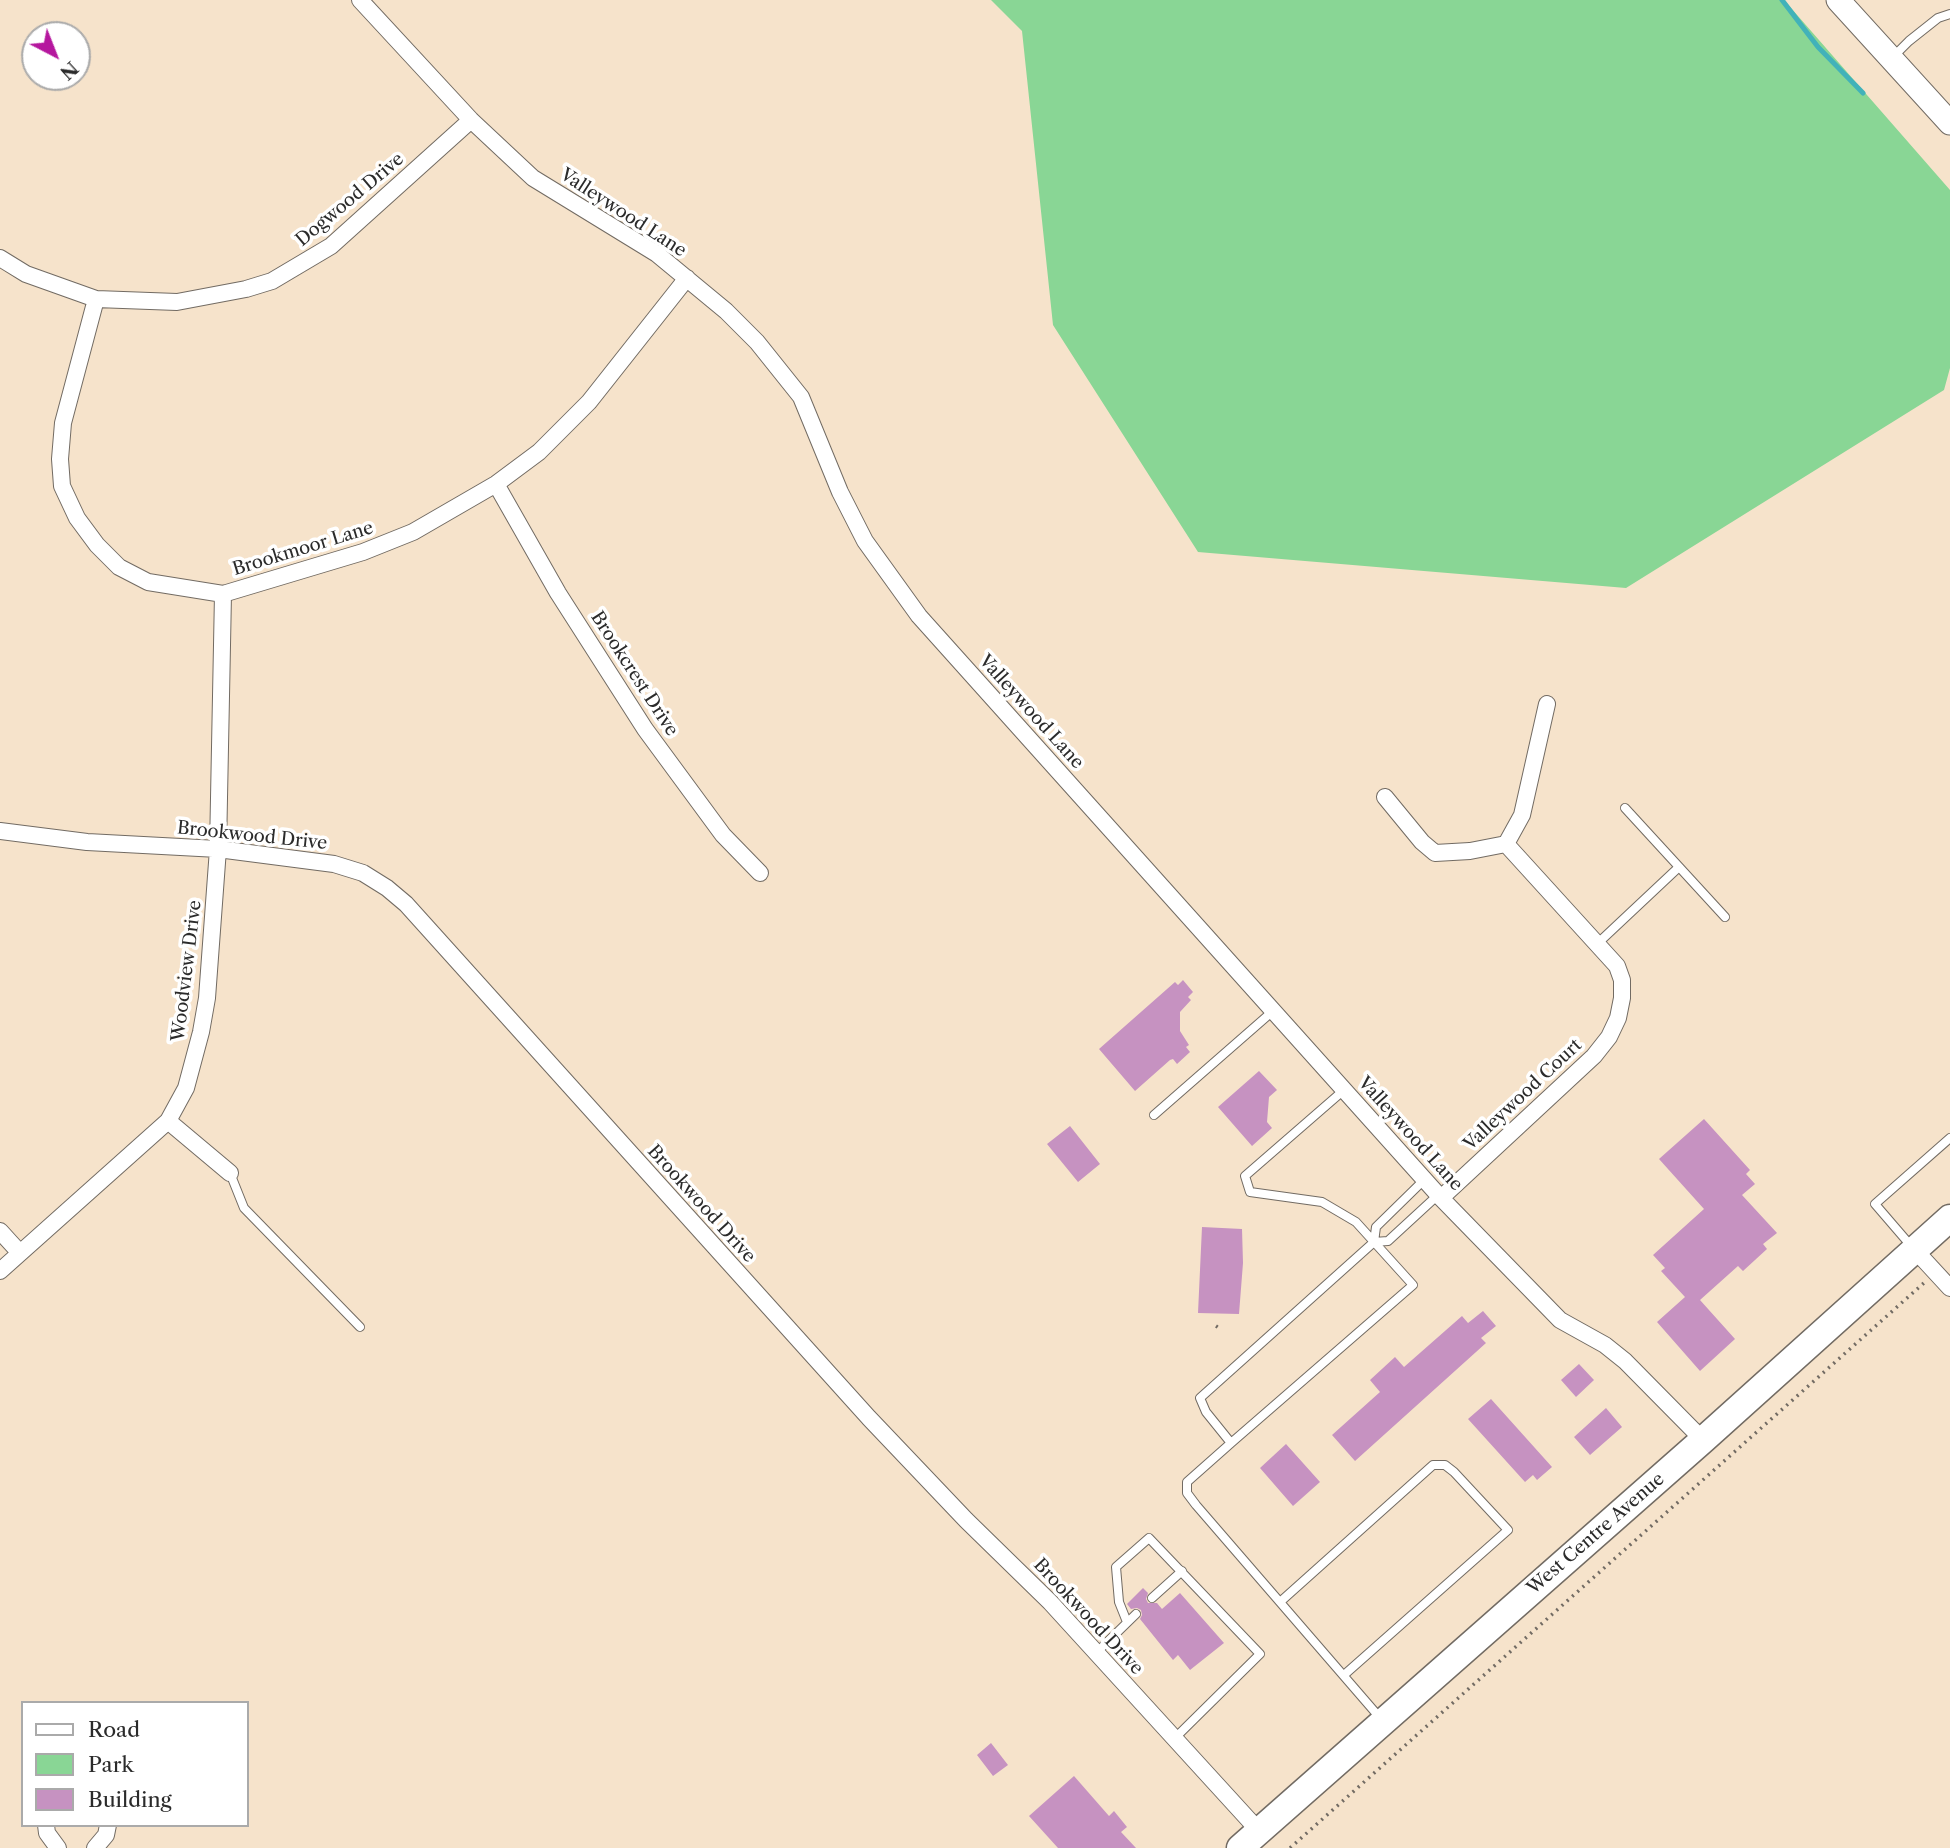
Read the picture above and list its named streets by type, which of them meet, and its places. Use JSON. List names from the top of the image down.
{
  "streets": {
    "main road": ["West Centre Avenue"],
    "street": [
      "Dogwood Drive",
      "Valleywood Lane",
      "Brookmoor Lane",
      "Brookcrest Drive",
      "Brookwood Drive",
      "Woodview Drive",
      "Valleywood Court"
    ]
  },
  "crossings": [
    ["Dogwood Drive", "Valleywood Lane"],
    ["Dogwood Drive", "Brookmoor Lane"],
    ["Valleywood Lane", "Brookmoor Lane"],
    ["Valleywood Lane", "Valleywood Court"],
    ["Valleywood Lane", "West Centre Avenue"],
    ["Brookmoor Lane", "Brookcrest Drive"],
    ["Brookmoor Lane", "Woodview Drive"],
    ["Brookwood Drive", "Woodview Drive"],
    ["Brookwood Drive", "West Centre Avenue"]
  ],
  "legend": ["Road", "Park", "Building"],
  "north": "bottom right"
}
